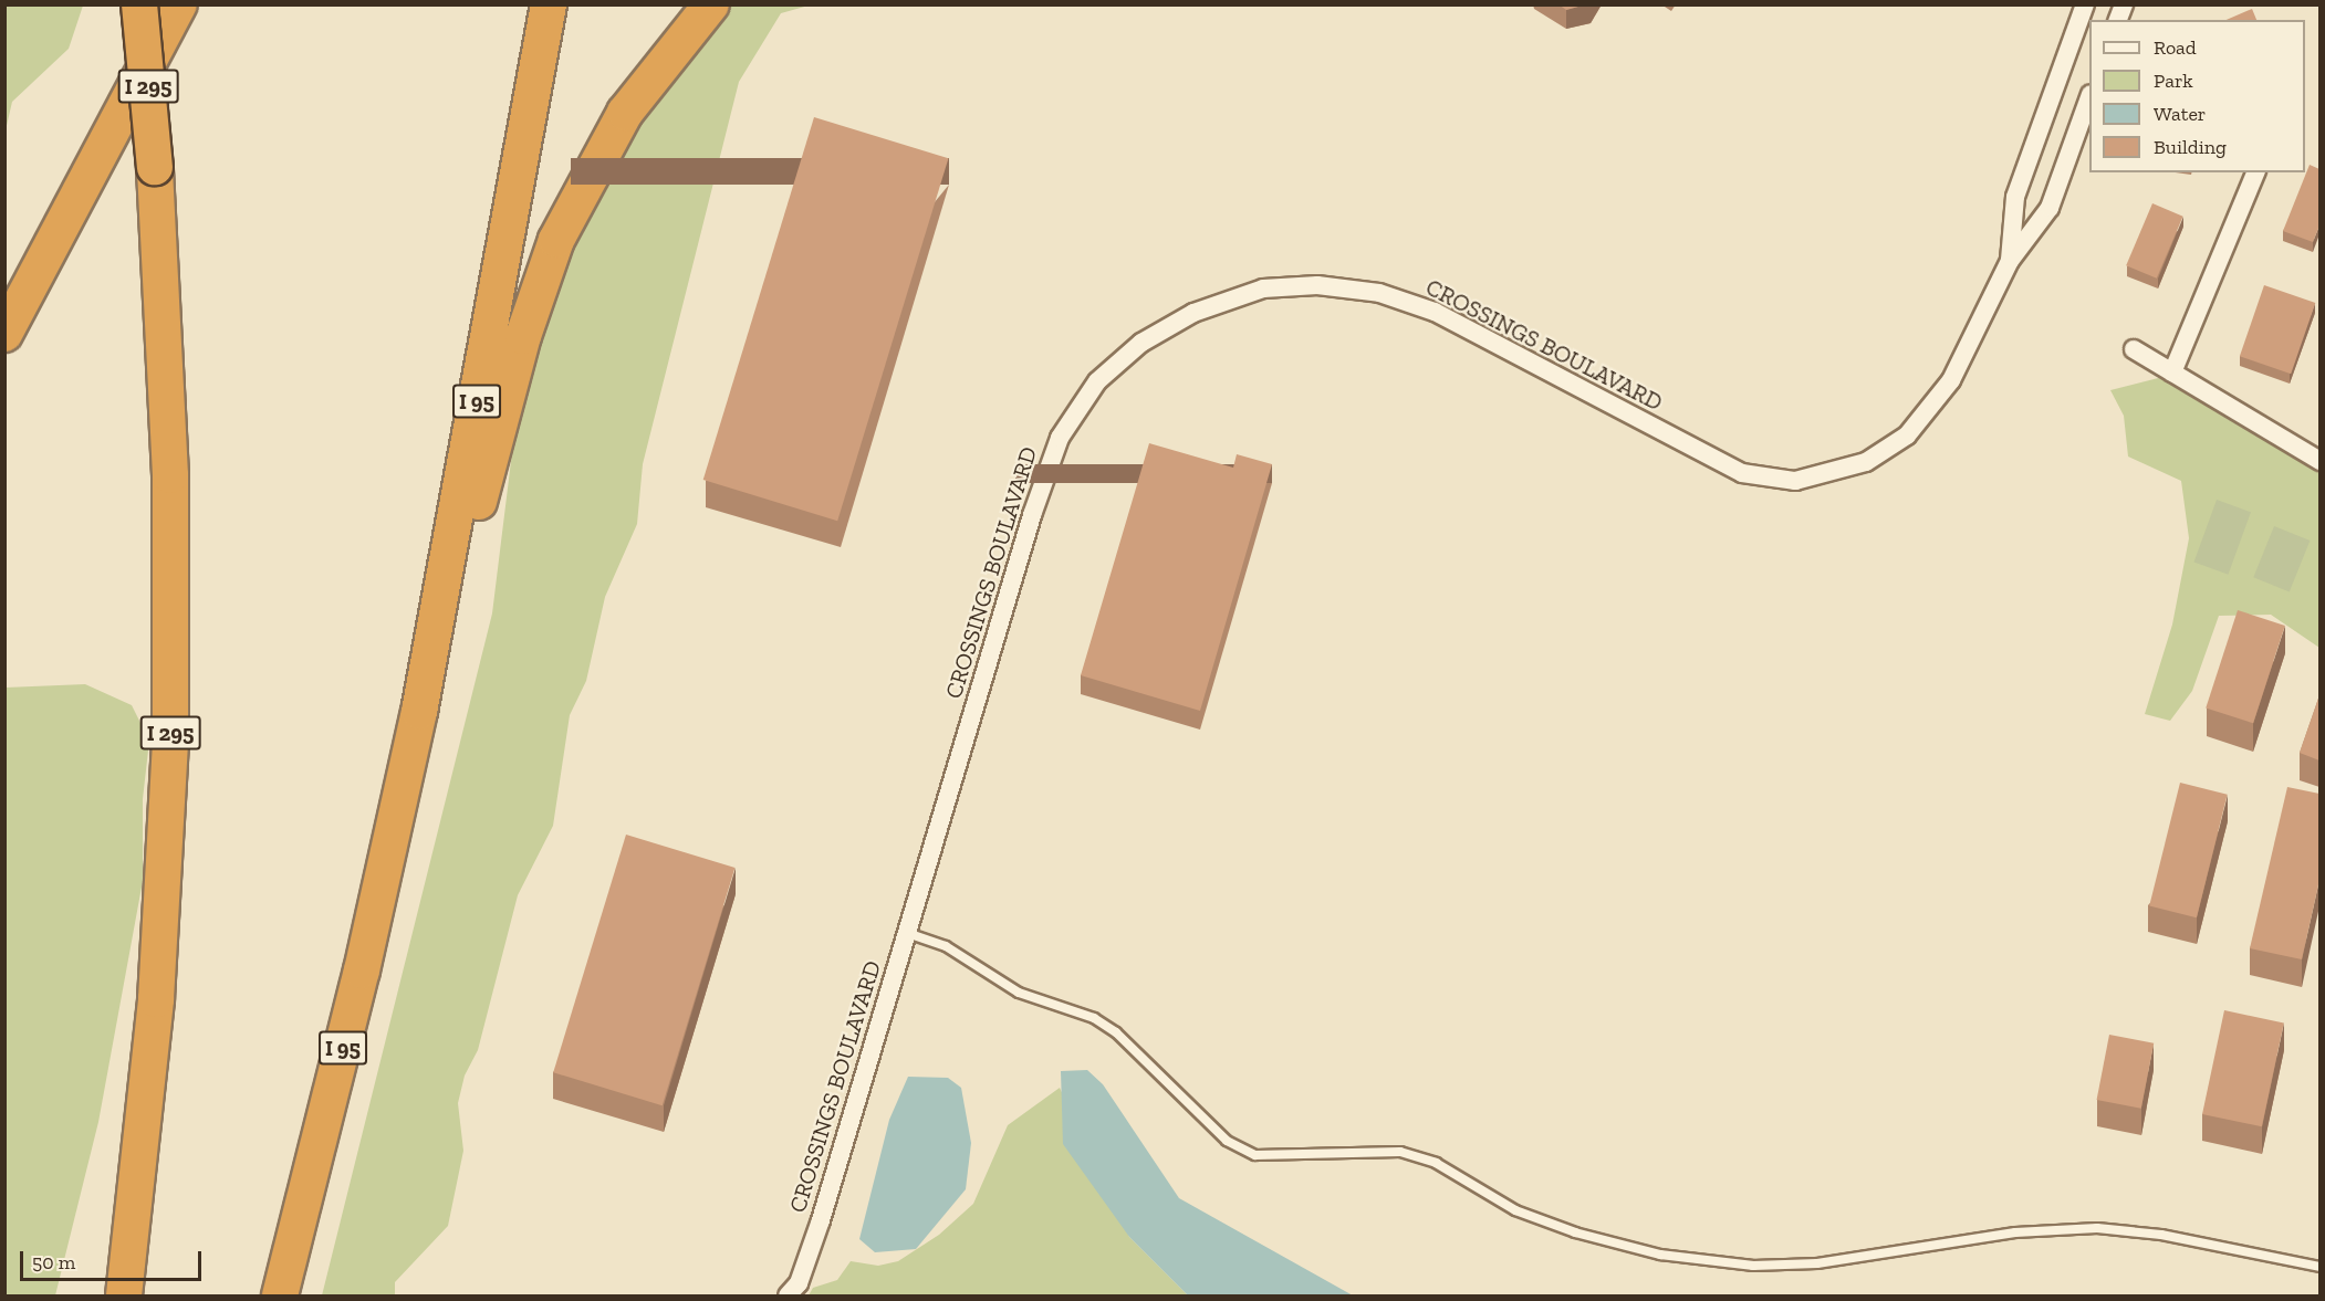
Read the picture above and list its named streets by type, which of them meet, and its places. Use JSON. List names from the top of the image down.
{
  "streets": {
    "highway": ["I 295", "I 95"],
    "street": ["CROSSINGS BOULAVARD"]
  },
  "legend": [
    "Road",
    "Park",
    "Water",
    "Building"
  ],
  "scale_bar": "50 m"
}
